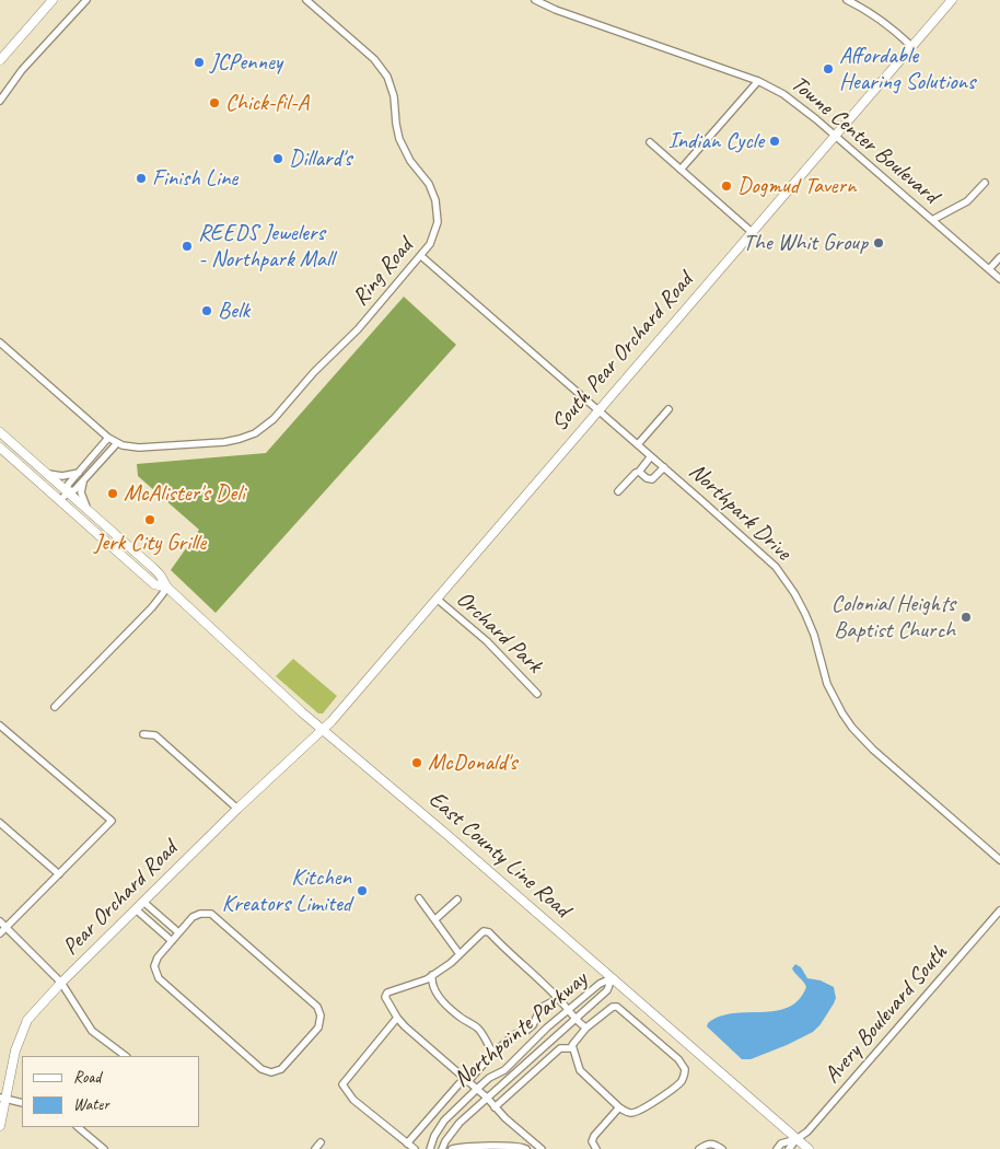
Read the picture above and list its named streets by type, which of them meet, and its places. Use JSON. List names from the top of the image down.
{
  "streets": {
    "street": [
      "Towne Center Boulevard",
      "Ring Road",
      "South Pear Orchard Road",
      "Northpark Drive",
      "Orchard Park",
      "East County Line Road",
      "Pear Orchard Road",
      "Avery Boulevard South",
      "Northpointe Parkway"
    ]
  },
  "crossings": [
    ["Towne Center Boulevard", "South Pear Orchard Road"],
    ["Ring Road", "Northpark Drive"],
    ["South Pear Orchard Road", "Northpark Drive"],
    ["South Pear Orchard Road", "Orchard Park"],
    ["South Pear Orchard Road", "East County Line Road"],
    ["South Pear Orchard Road", "Pear Orchard Road"],
    ["East County Line Road", "Pear Orchard Road"],
    ["East County Line Road", "Avery Boulevard South"],
    ["East County Line Road", "Northpointe Parkway"]
  ],
  "places": [
    "JCPenney",
    "Affordable Hearing Solutions",
    "Chick-fil-A",
    "Indian Cycle",
    "Dillard's",
    "Finish Line",
    "Dogmud Tavern",
    "The Whit Group",
    "REEDS Jewelers - Northpark Mall",
    "Belk",
    "McAlister's Deli",
    "Jerk City Grille",
    "Colonial Heights Baptist Church",
    "McDonald's",
    "Kitchen Kreators Limited"
  ],
  "legend": ["Road", "Water"]
}
